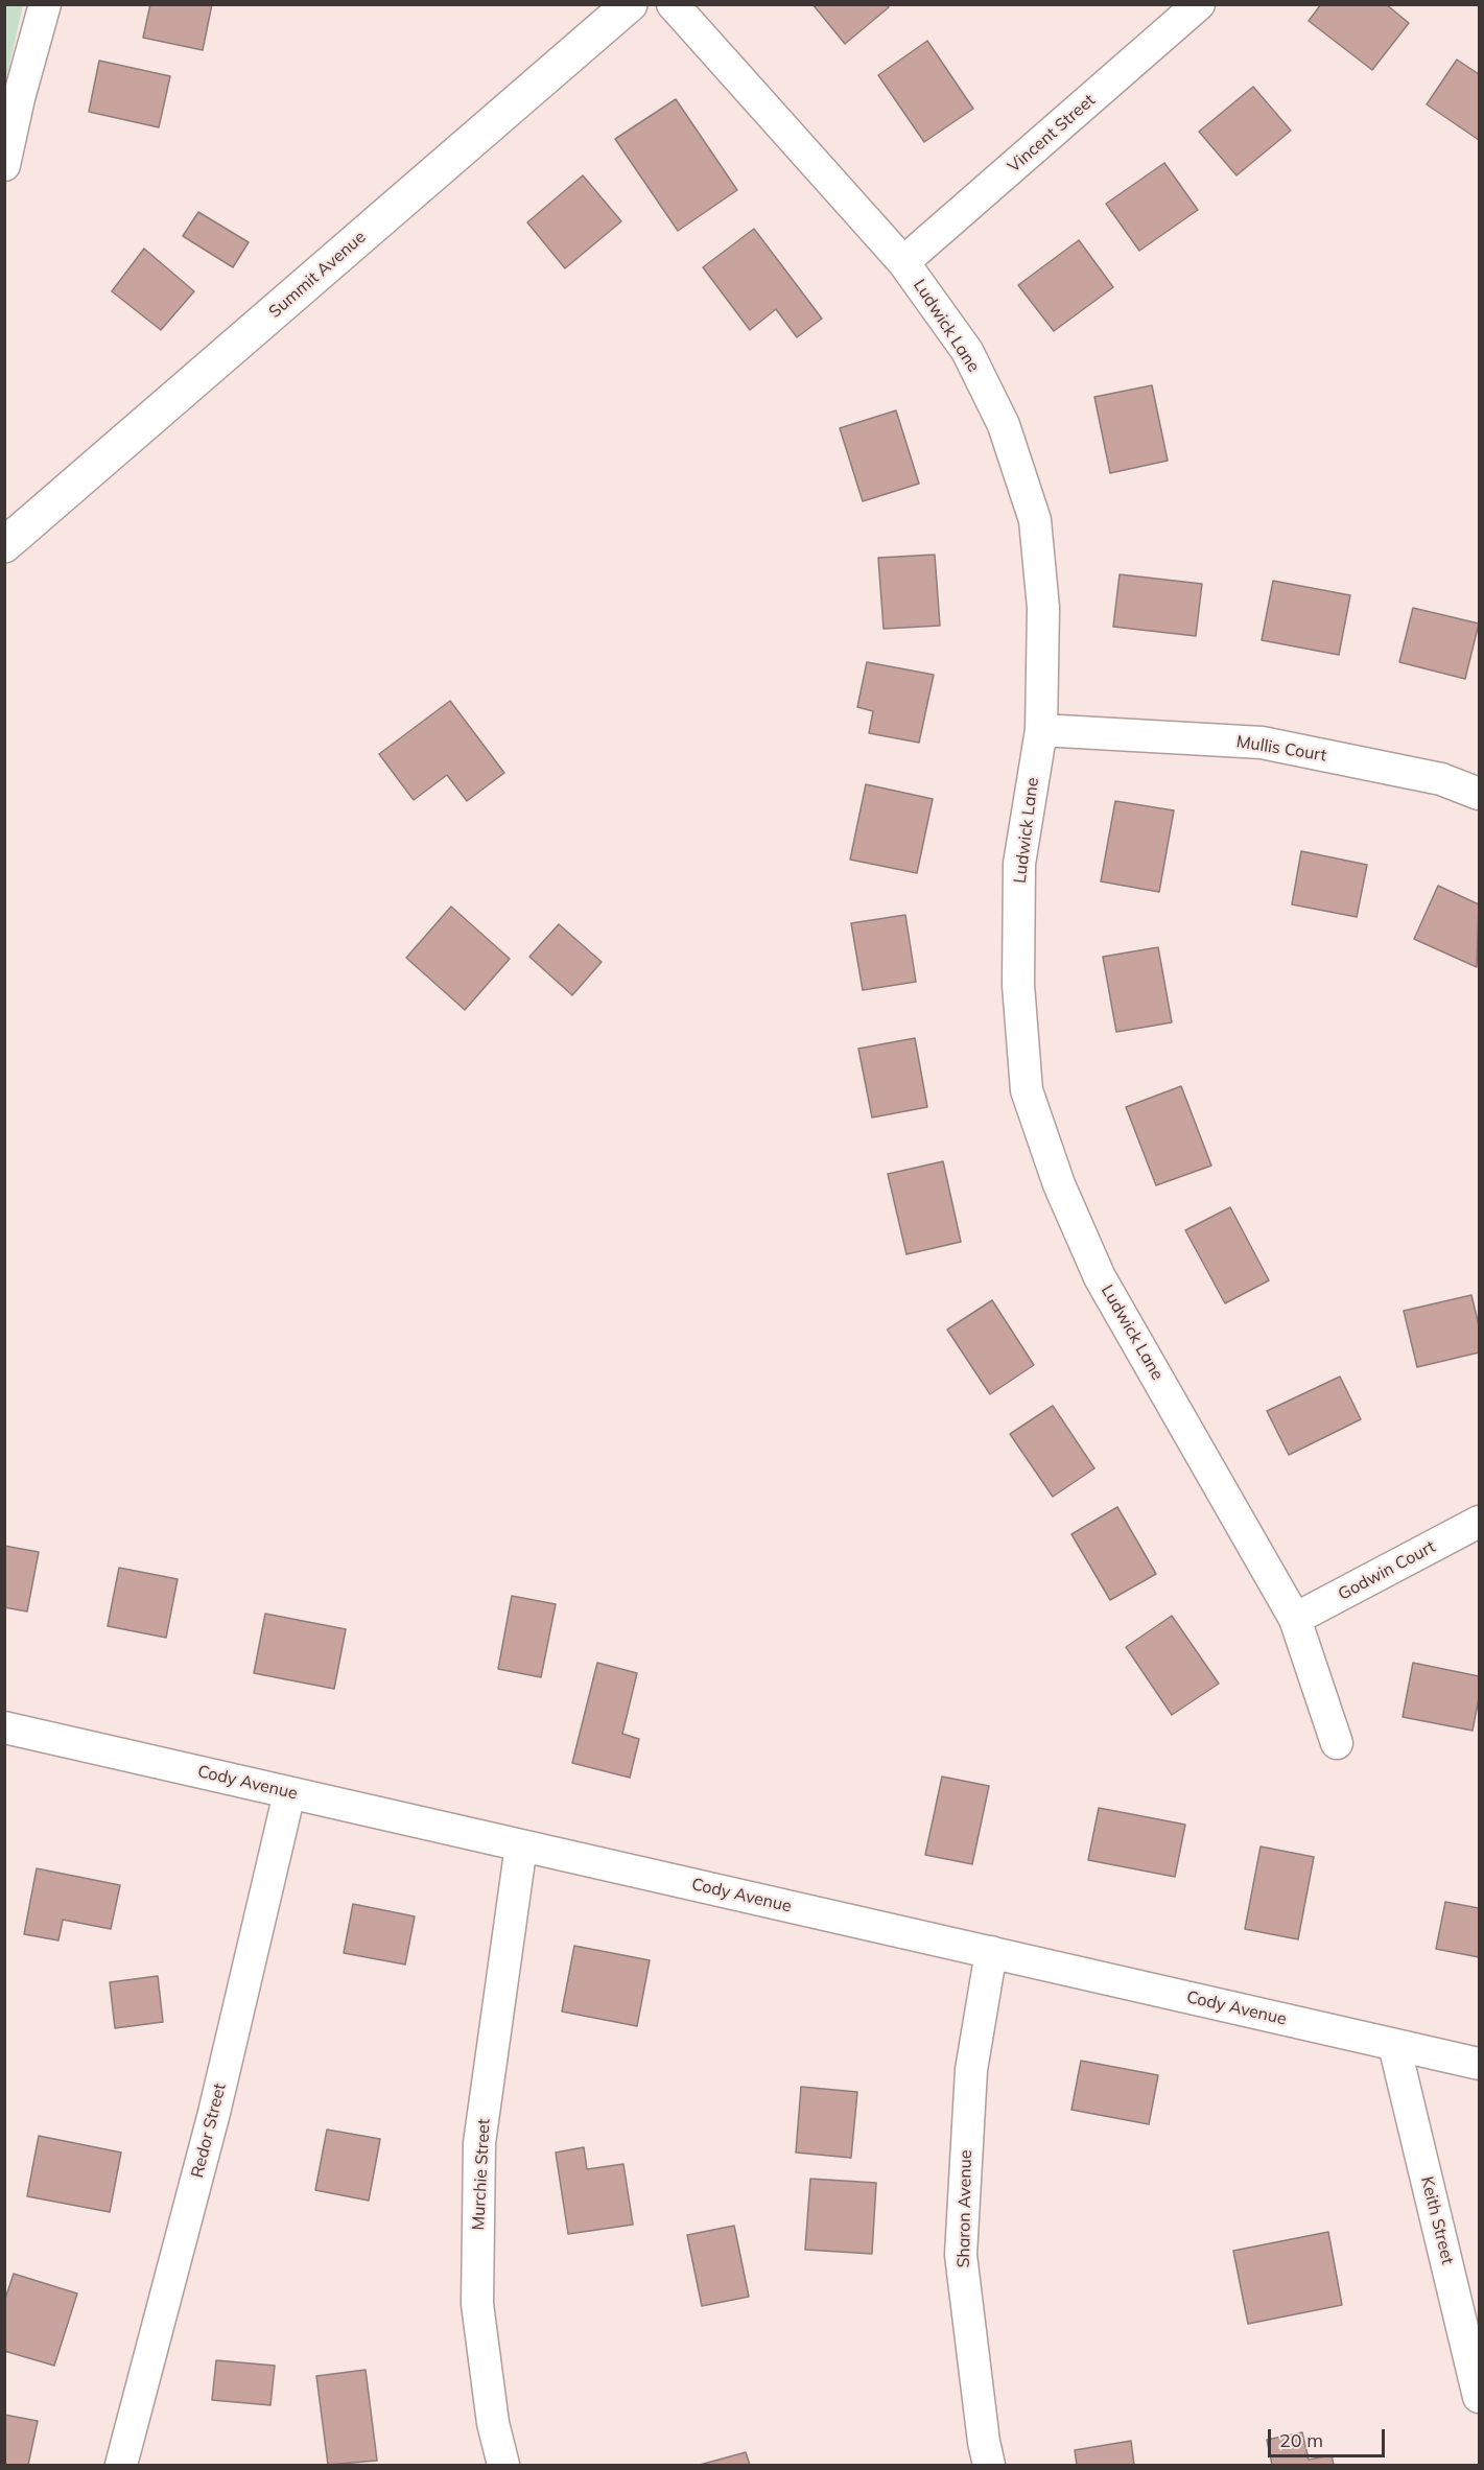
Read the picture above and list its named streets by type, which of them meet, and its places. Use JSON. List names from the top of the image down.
{
  "streets": {
    "main road": ["Summit Avenue"],
    "street": [
      "Vincent Street",
      "Ludwick Lane",
      "Mullis Court",
      "Godwin Court",
      "Cody Avenue",
      "Redor Street",
      "Murchie Street",
      "Sharon Avenue",
      "Keith Street"
    ]
  },
  "crossings": [
    ["Vincent Street", "Ludwick Lane"],
    ["Ludwick Lane", "Mullis Court"],
    ["Ludwick Lane", "Godwin Court"],
    ["Cody Avenue", "Redor Street"],
    ["Cody Avenue", "Murchie Street"],
    ["Cody Avenue", "Sharon Avenue"],
    ["Cody Avenue", "Keith Street"]
  ],
  "scale_bar": "20 m"
}
